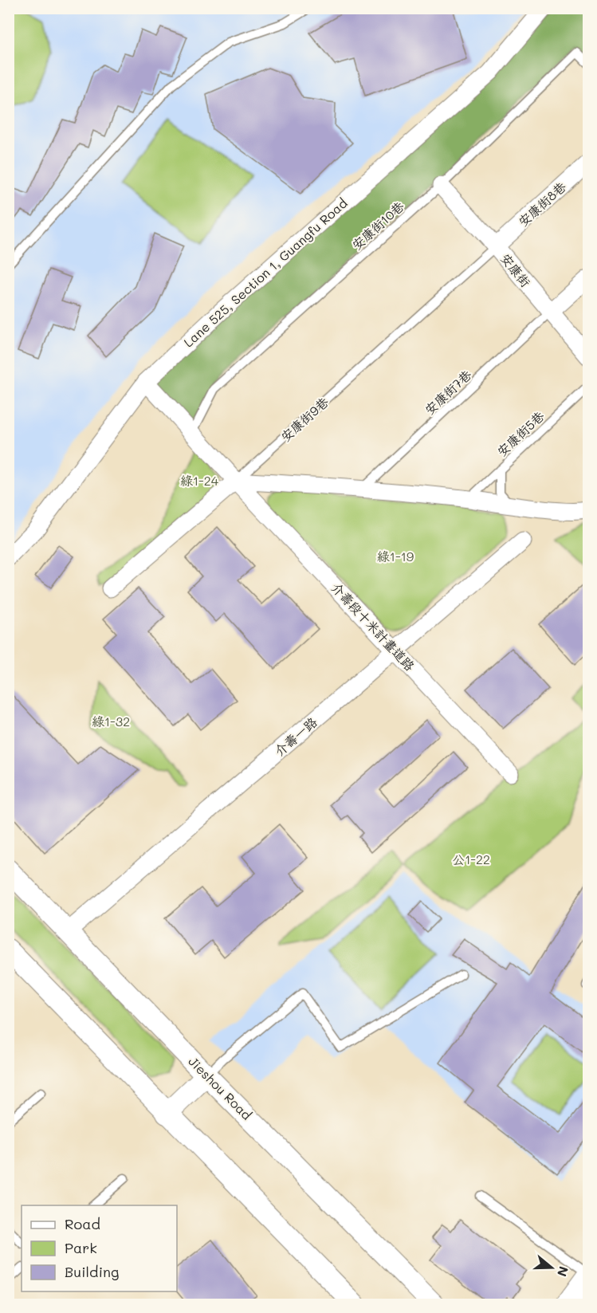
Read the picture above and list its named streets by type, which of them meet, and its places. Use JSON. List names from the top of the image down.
{
  "streets": {
    "street": [
      "安康街8巷",
      "安康街",
      "Lane 525, Section 1, Guangfu Road",
      "安康街9巷",
      "介壽段十米計畫道路",
      "介壽一路",
      "Jieshou Road"
    ],
    "lane": ["安康街10巷", "安康街7巷", "安康街5巷"]
  },
  "crossings": [
    ["安康街8巷", "安康街"],
    ["安康街8巷", "安康街9巷"],
    ["安康街10巷", "安康街"],
    ["安康街10巷", "介壽段十米計畫道路"],
    ["安康街", "安康街7巷"],
    ["安康街", "安康街9巷"],
    ["安康街9巷", "介壽段十米計畫道路"],
    ["介壽段十米計畫道路", "介壽一路"],
    ["介壽一路", "Jieshou Road"]
  ],
  "parks": [
    "綠1-24",
    "綠1-19",
    "綠1-32",
    "公1-22"
  ],
  "legend": ["Road", "Park", "Building"],
  "north": "right"
}
